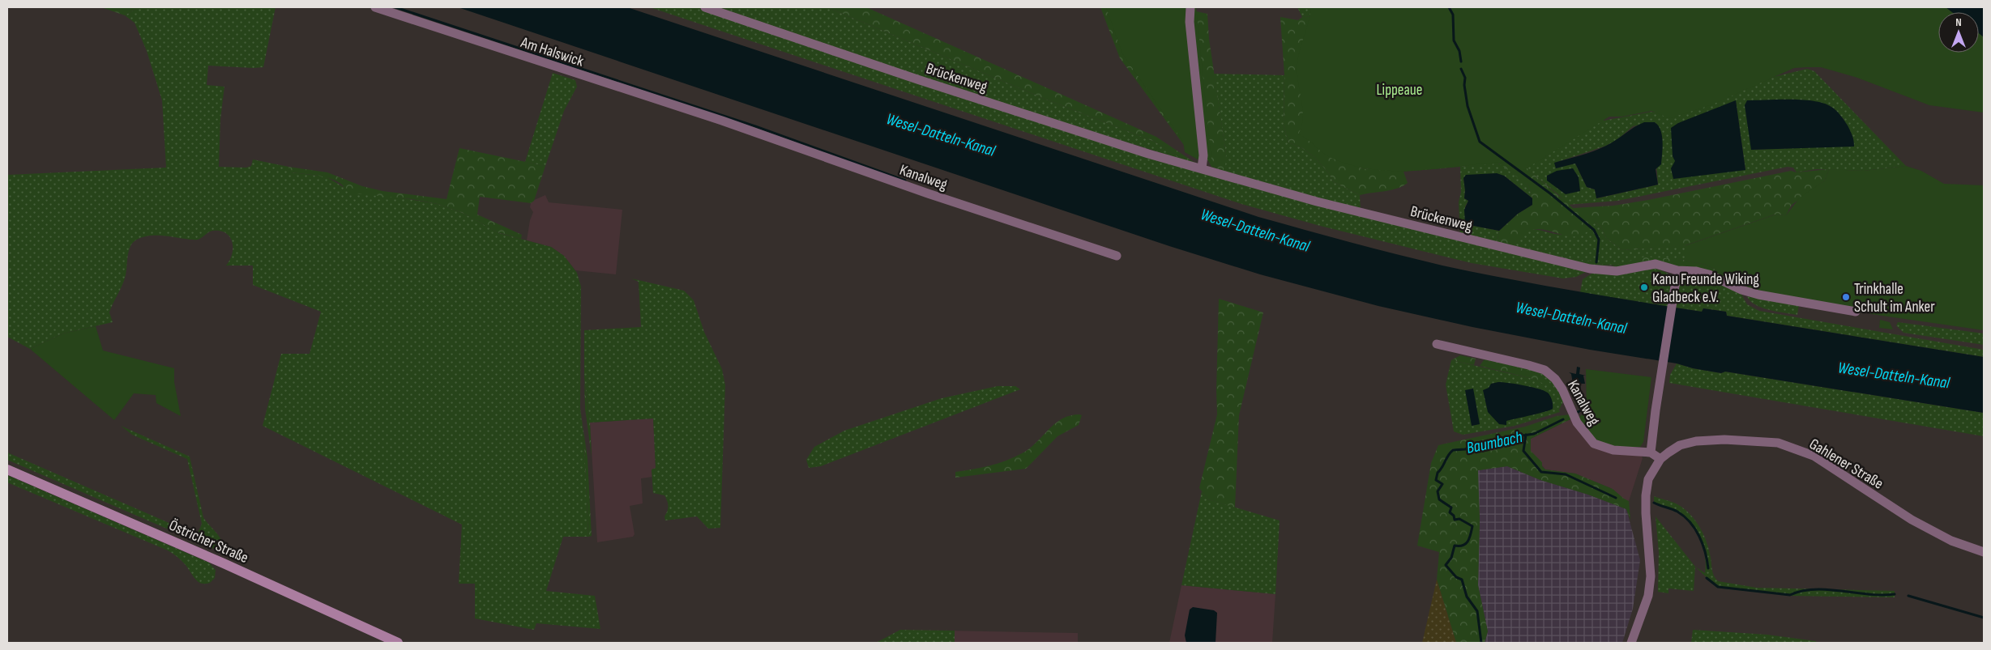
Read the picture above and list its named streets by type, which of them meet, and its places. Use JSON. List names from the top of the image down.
{
  "streets": {
    "main road": ["Östricher Straße"],
    "street": [
      "Am Halswick",
      "Brückenweg",
      "Kanalweg",
      "Gahlener Straße"
    ]
  },
  "crossings": [
    ["Am Halswick", "Kanalweg"],
    ["Kanalweg", "Gahlener Straße"]
  ],
  "water": ["Wesel-Datteln-Kanal", "Baumbach"],
  "parks": ["Lippeaue"],
  "places": ["Kanu Freunde Wiking Gladbeck e.V.", "Trinkhalle Schult im Anker"],
  "north": "top"
}
